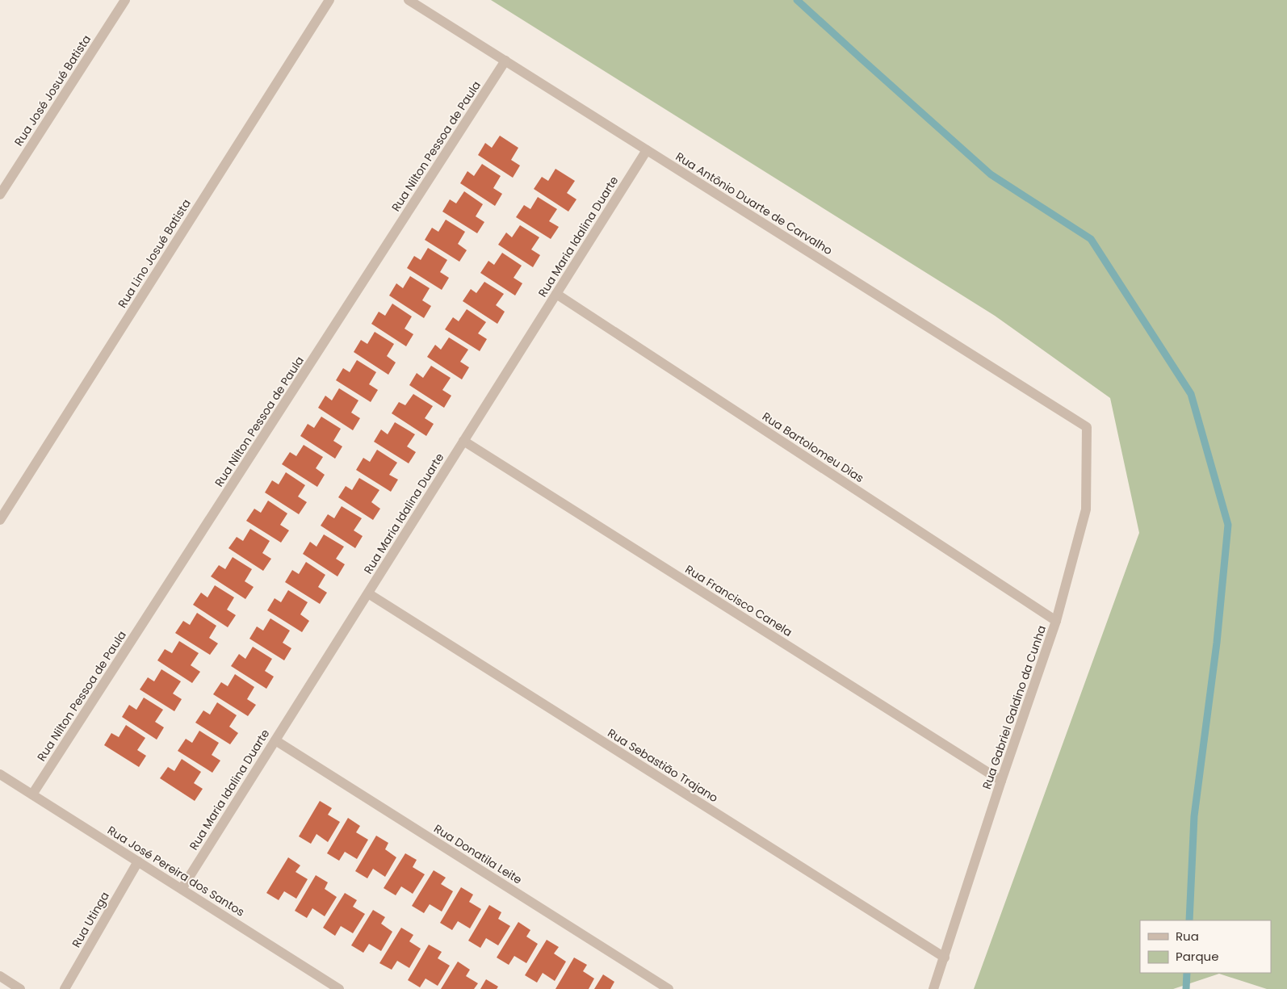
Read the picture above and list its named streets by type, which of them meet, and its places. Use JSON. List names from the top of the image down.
{
  "streets": {
    "street": [
      "Rua José Josué Batista",
      "Rua Nilton Pessoa de Paula",
      "Rua Antônio Duarte de Carvalho",
      "Rua Maria Idalina Duarte",
      "Rua Lino Josué Batista",
      "Rua Bartolomeu Dias",
      "Rua Francisco Canela",
      "Rua Gabriel Galdino da Cunha",
      "Rua Sebastião Trajano",
      "Rua Donatila Leite",
      "Rua José Pereira dos Santos",
      "Rua Utinga"
    ]
  },
  "crossings": [
    ["Rua Nilton Pessoa de Paula", "Rua Antônio Duarte de Carvalho"],
    ["Rua Nilton Pessoa de Paula", "Rua José Pereira dos Santos"],
    ["Rua Antônio Duarte de Carvalho", "Rua Maria Idalina Duarte"],
    ["Rua Antônio Duarte de Carvalho", "Rua Gabriel Galdino da Cunha"],
    ["Rua Maria Idalina Duarte", "Rua Bartolomeu Dias"],
    ["Rua Maria Idalina Duarte", "Rua Francisco Canela"],
    ["Rua Maria Idalina Duarte", "Rua Sebastião Trajano"],
    ["Rua Maria Idalina Duarte", "Rua Donatila Leite"],
    ["Rua Maria Idalina Duarte", "Rua José Pereira dos Santos"],
    ["Rua Bartolomeu Dias", "Rua Gabriel Galdino da Cunha"],
    ["Rua Francisco Canela", "Rua Gabriel Galdino da Cunha"],
    ["Rua Gabriel Galdino da Cunha", "Rua Sebastião Trajano"],
    ["Rua José Pereira dos Santos", "Rua Utinga"]
  ],
  "legend": ["Rua", "Parque"]
}
